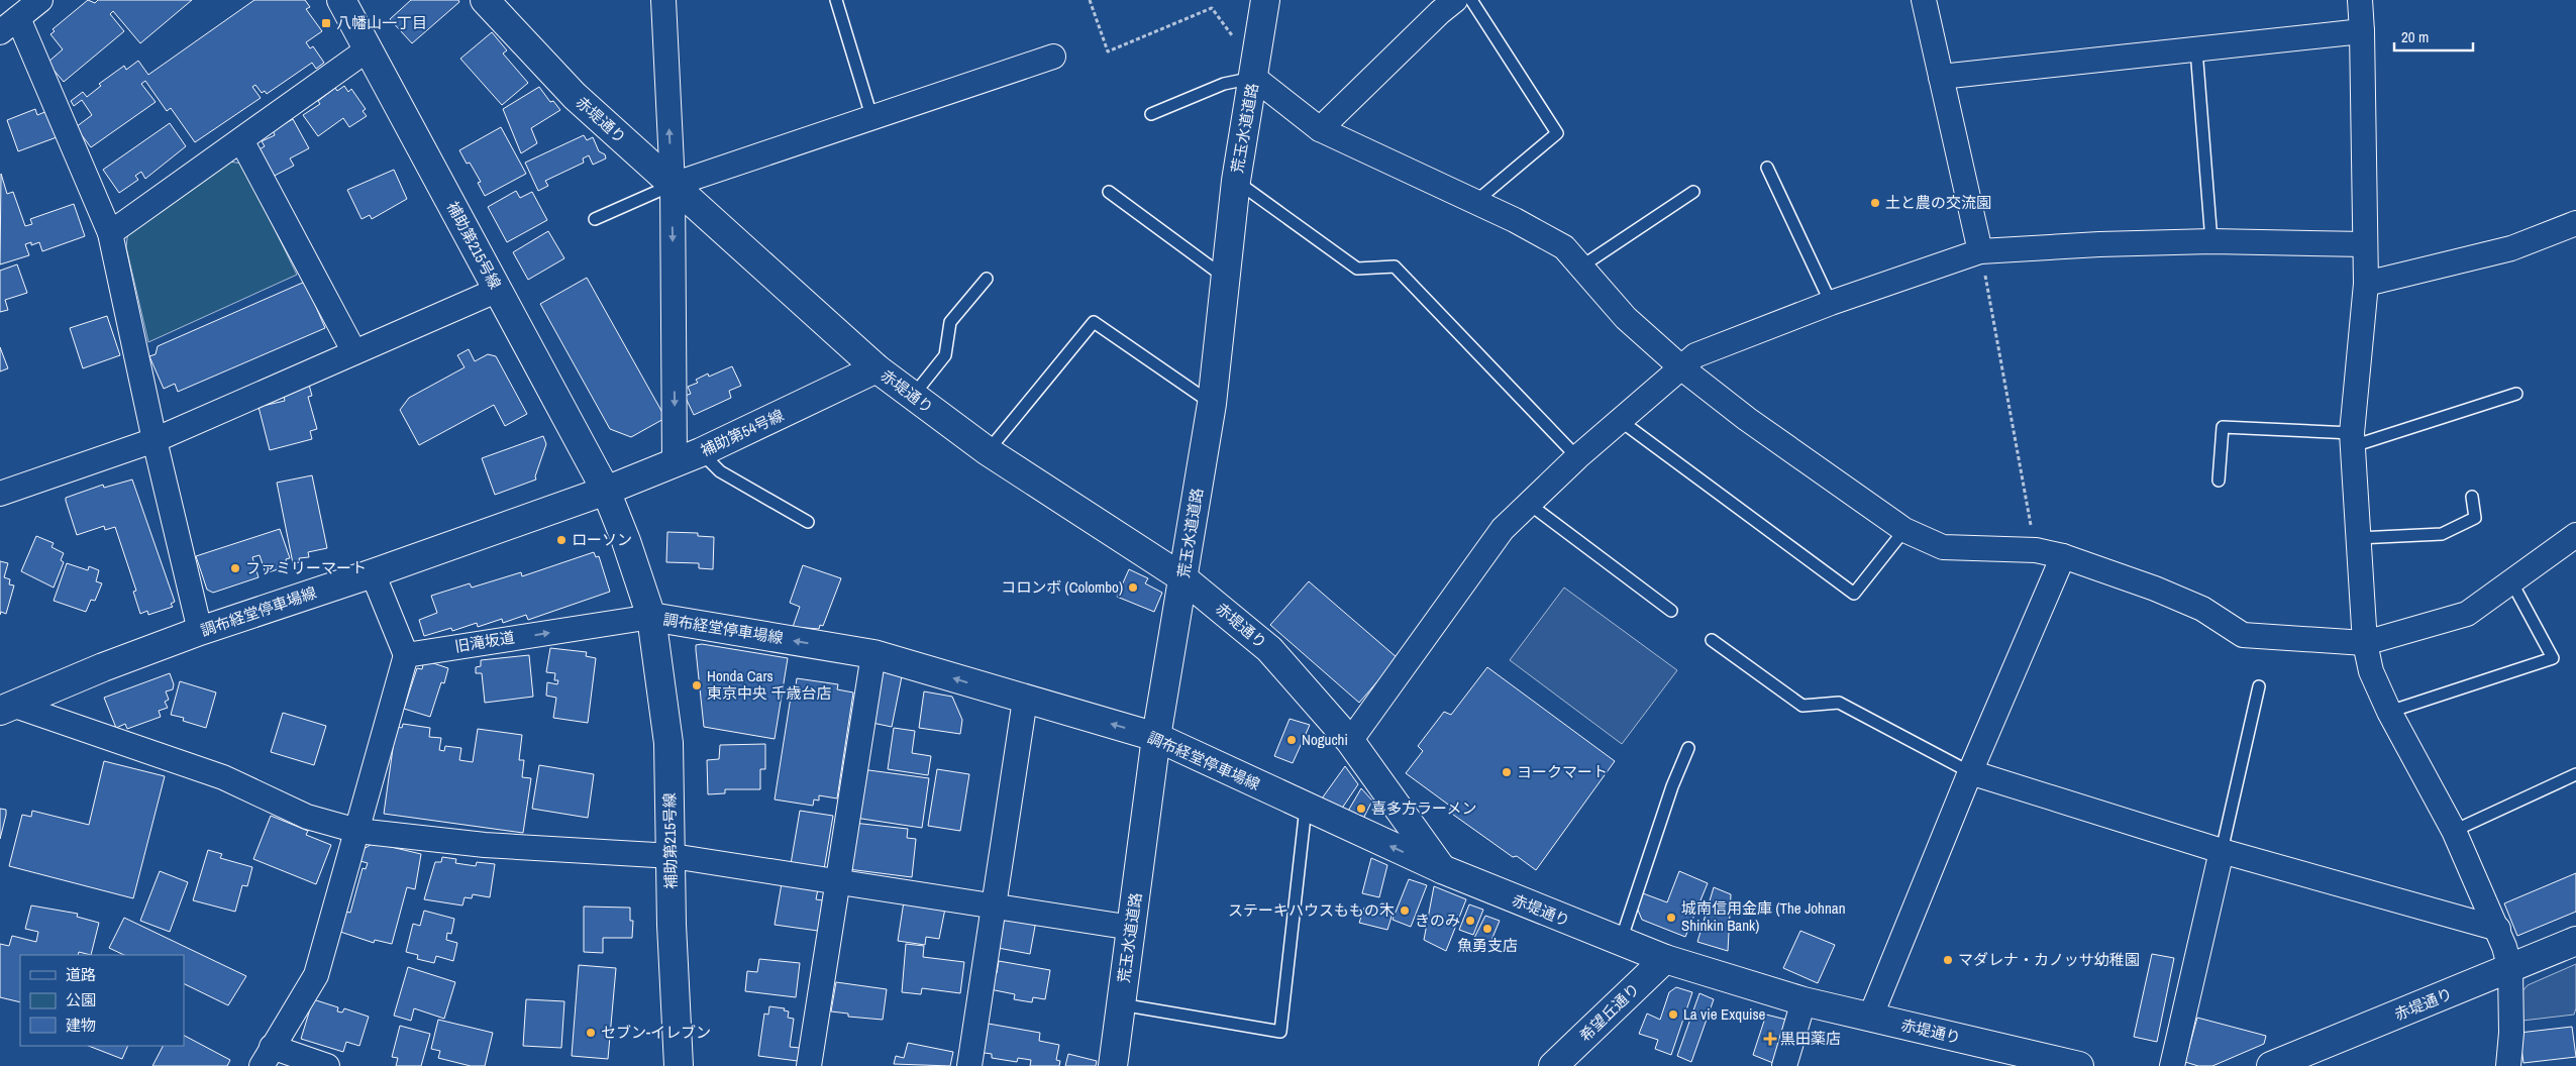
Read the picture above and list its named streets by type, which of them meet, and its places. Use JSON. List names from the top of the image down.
{
  "streets": {
    "main road": [
      "赤堤通り",
      "荒玉水道道路",
      "補助第215号線",
      "補助第54号線",
      "調布経堂停車場線",
      "希望丘通り"
    ],
    "street": ["旧滝坂道"]
  },
  "crossings": [
    ["赤堤通り", "荒玉水道道路"],
    ["赤堤通り", "補助第54号線"],
    ["赤堤通り", "調布経堂停車場線"],
    ["赤堤通り", "希望丘通り"],
    ["荒玉水道道路", "調布経堂停車場線"],
    ["補助第215号線", "補助第54号線"],
    ["補助第215号線", "調布経堂停車場線"],
    ["補助第215号線", "旧滝坂道"],
    ["補助第54号線", "調布経堂停車場線"],
    ["調布経堂停車場線", "旧滝坂道"]
  ],
  "one_way": ["調布経堂停車場線"],
  "places": {
    "transit": ["八幡山一丁目"],
    "other": [
      "土と農の交流園",
      "ローソン",
      "ファミリーマート",
      "コロンボ (Colombo)",
      "Honda Cars 東京中央 千歳台店",
      "Noguchi",
      "ヨークマート",
      "喜多方ラーメン",
      "ステーキハウスももの木",
      "城南信用金庫 (The Johnan Shinkin Bank)",
      "きのみ",
      "魚勇支店",
      "マダレナ・カノッサ幼稚園",
      "La vie Exquise",
      "セブン-イレブン"
    ],
    "health": ["黒田薬店"]
  },
  "legend": ["道路", "公園", "建物"],
  "scale_bar": "20 m"
}
